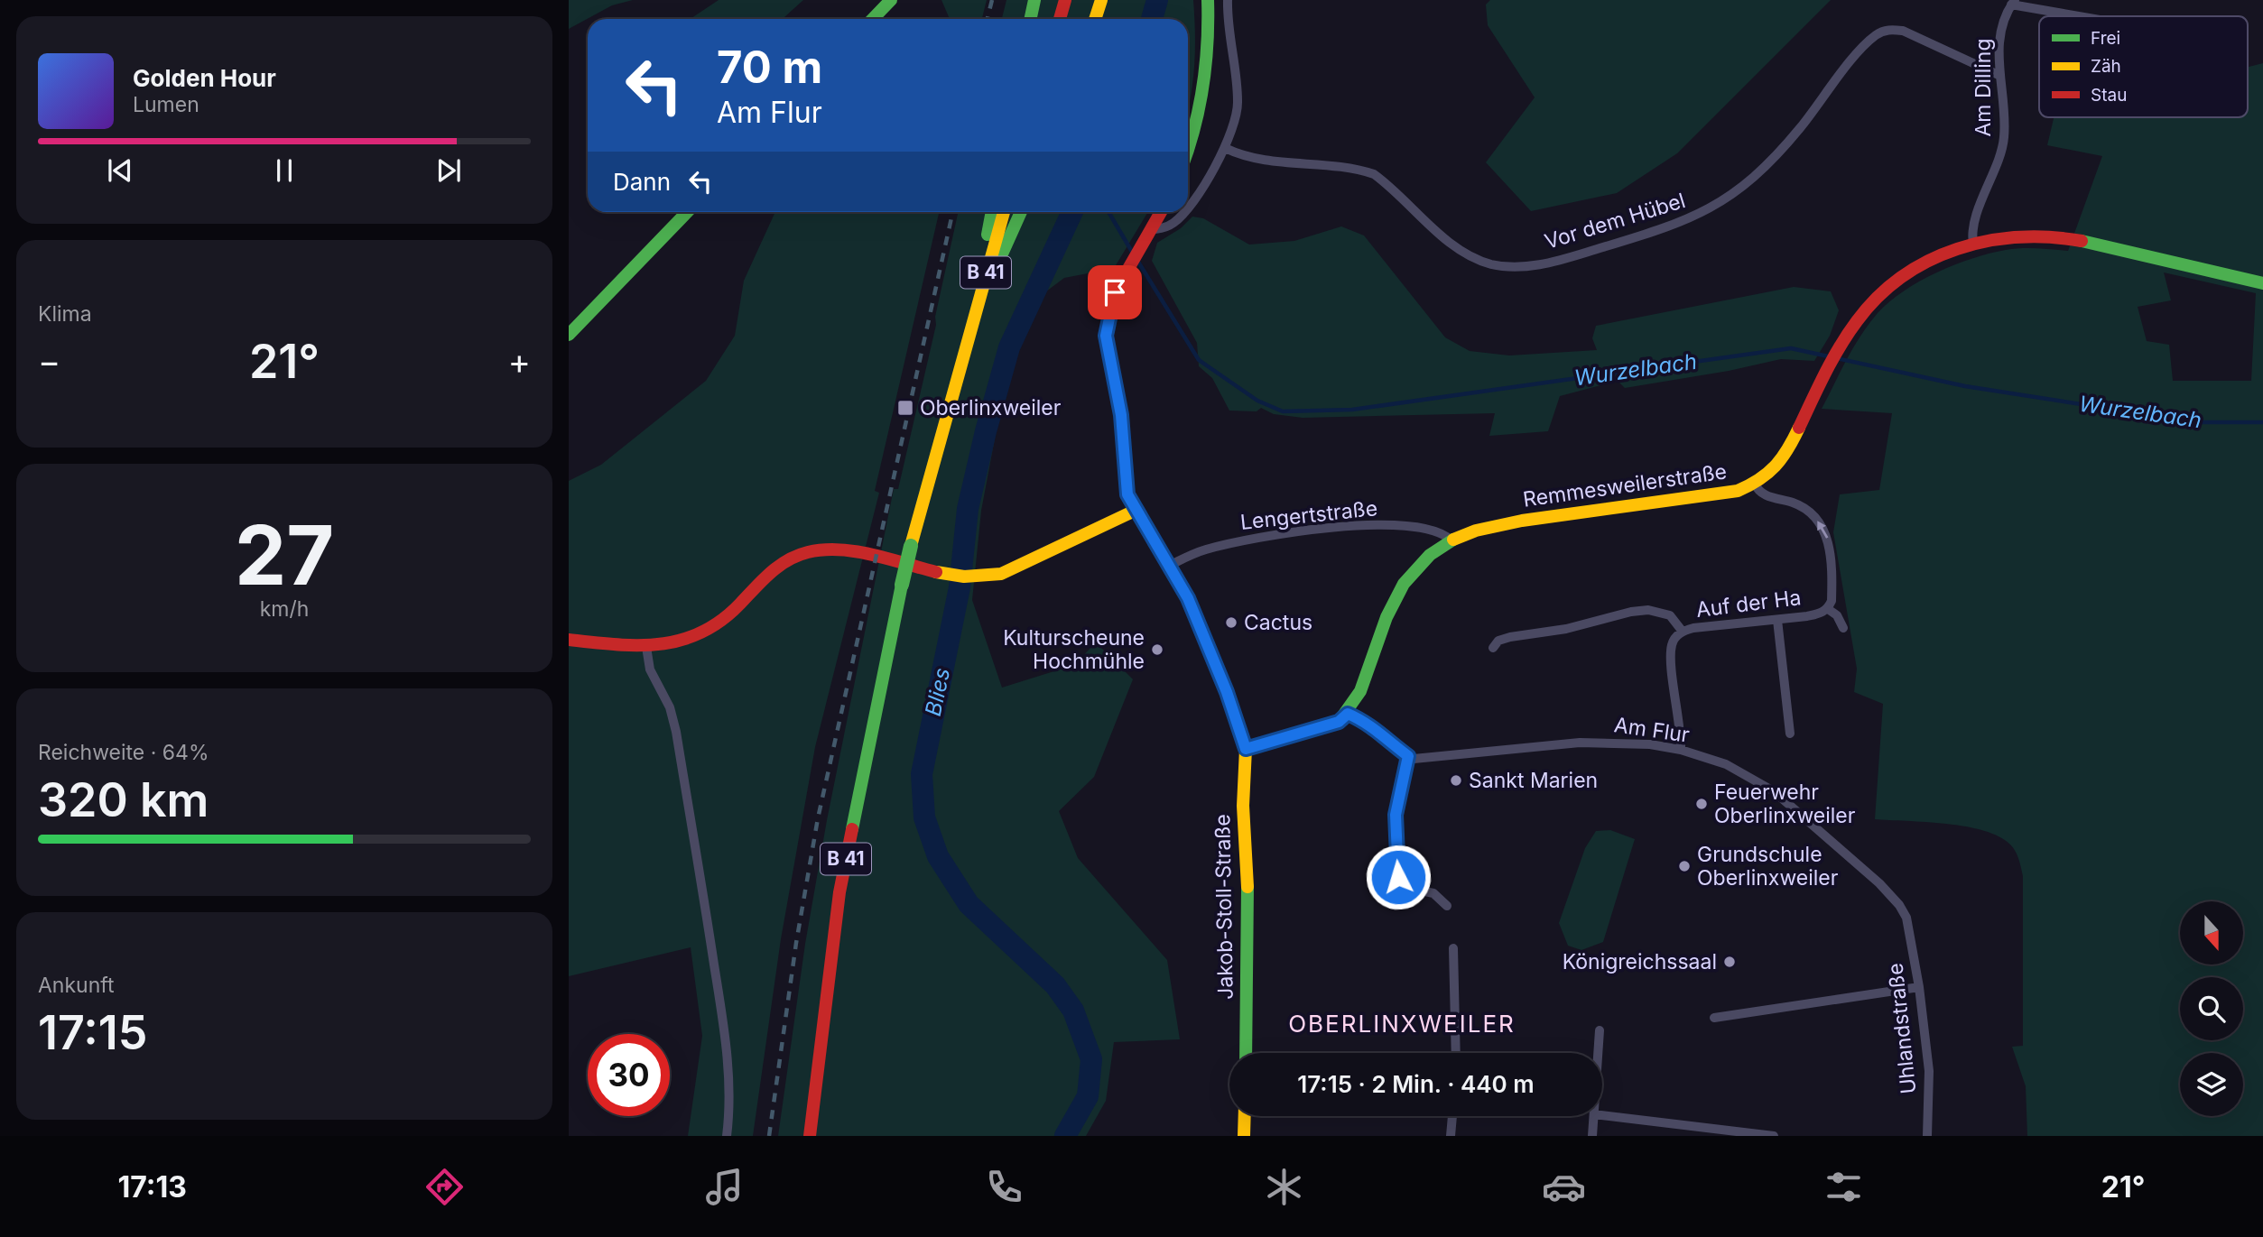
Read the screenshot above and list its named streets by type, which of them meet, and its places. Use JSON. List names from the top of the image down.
{
  "streets": {
    "main road": ["B 41", "Remmesweilerstraße", "Jakob-Stoll-Straße"],
    "street": [
      "Am Dilling",
      "Vor dem Hübel",
      "Lengertstraße",
      "Auf der Ha",
      "Am Flur",
      "Uhlandstraße"
    ]
  },
  "crossings": [
    ["Am Dilling", "Vor dem Hübel"],
    ["Am Dilling", "Remmesweilerstraße"],
    ["Remmesweilerstraße", "Lengertstraße"],
    ["Remmesweilerstraße", "Auf der Ha"],
    ["Auf der Ha", "Am Flur"],
    ["Am Flur", "Uhlandstraße"]
  ],
  "districts": ["OBERLINXWEILER"],
  "water": ["Wurzelbach", "Blies"],
  "places": {
    "transit": ["Oberlinxweiler"],
    "other": [
      "Cactus",
      "Kulturscheune Hochmühle",
      "Sankt Marien",
      "Feuerwehr Oberlinxweiler",
      "Grundschule Oberlinxweiler",
      "Königreichssaal"
    ]
  },
  "legend": ["Frei", "Zäh", "Stau"],
  "north": "bottom",
  "page": {
    "turn": ["70 m", "Am Flur"],
    "song": ["Golden Hour", "Lumen"],
    "then": "Dann",
    "tile": [
      "Klima",
      ["27", "km/h"],
      ["Reichweite · 64%", "320 km"],
      ["Ankunft", "17:15"]
    ],
    "heat": ["−", "21°", "+"],
    "limit": "30",
    "trip": "17:15 · 2 Min. · 440 m",
    "tabs": ["17:13", "21°"]
  }
}
